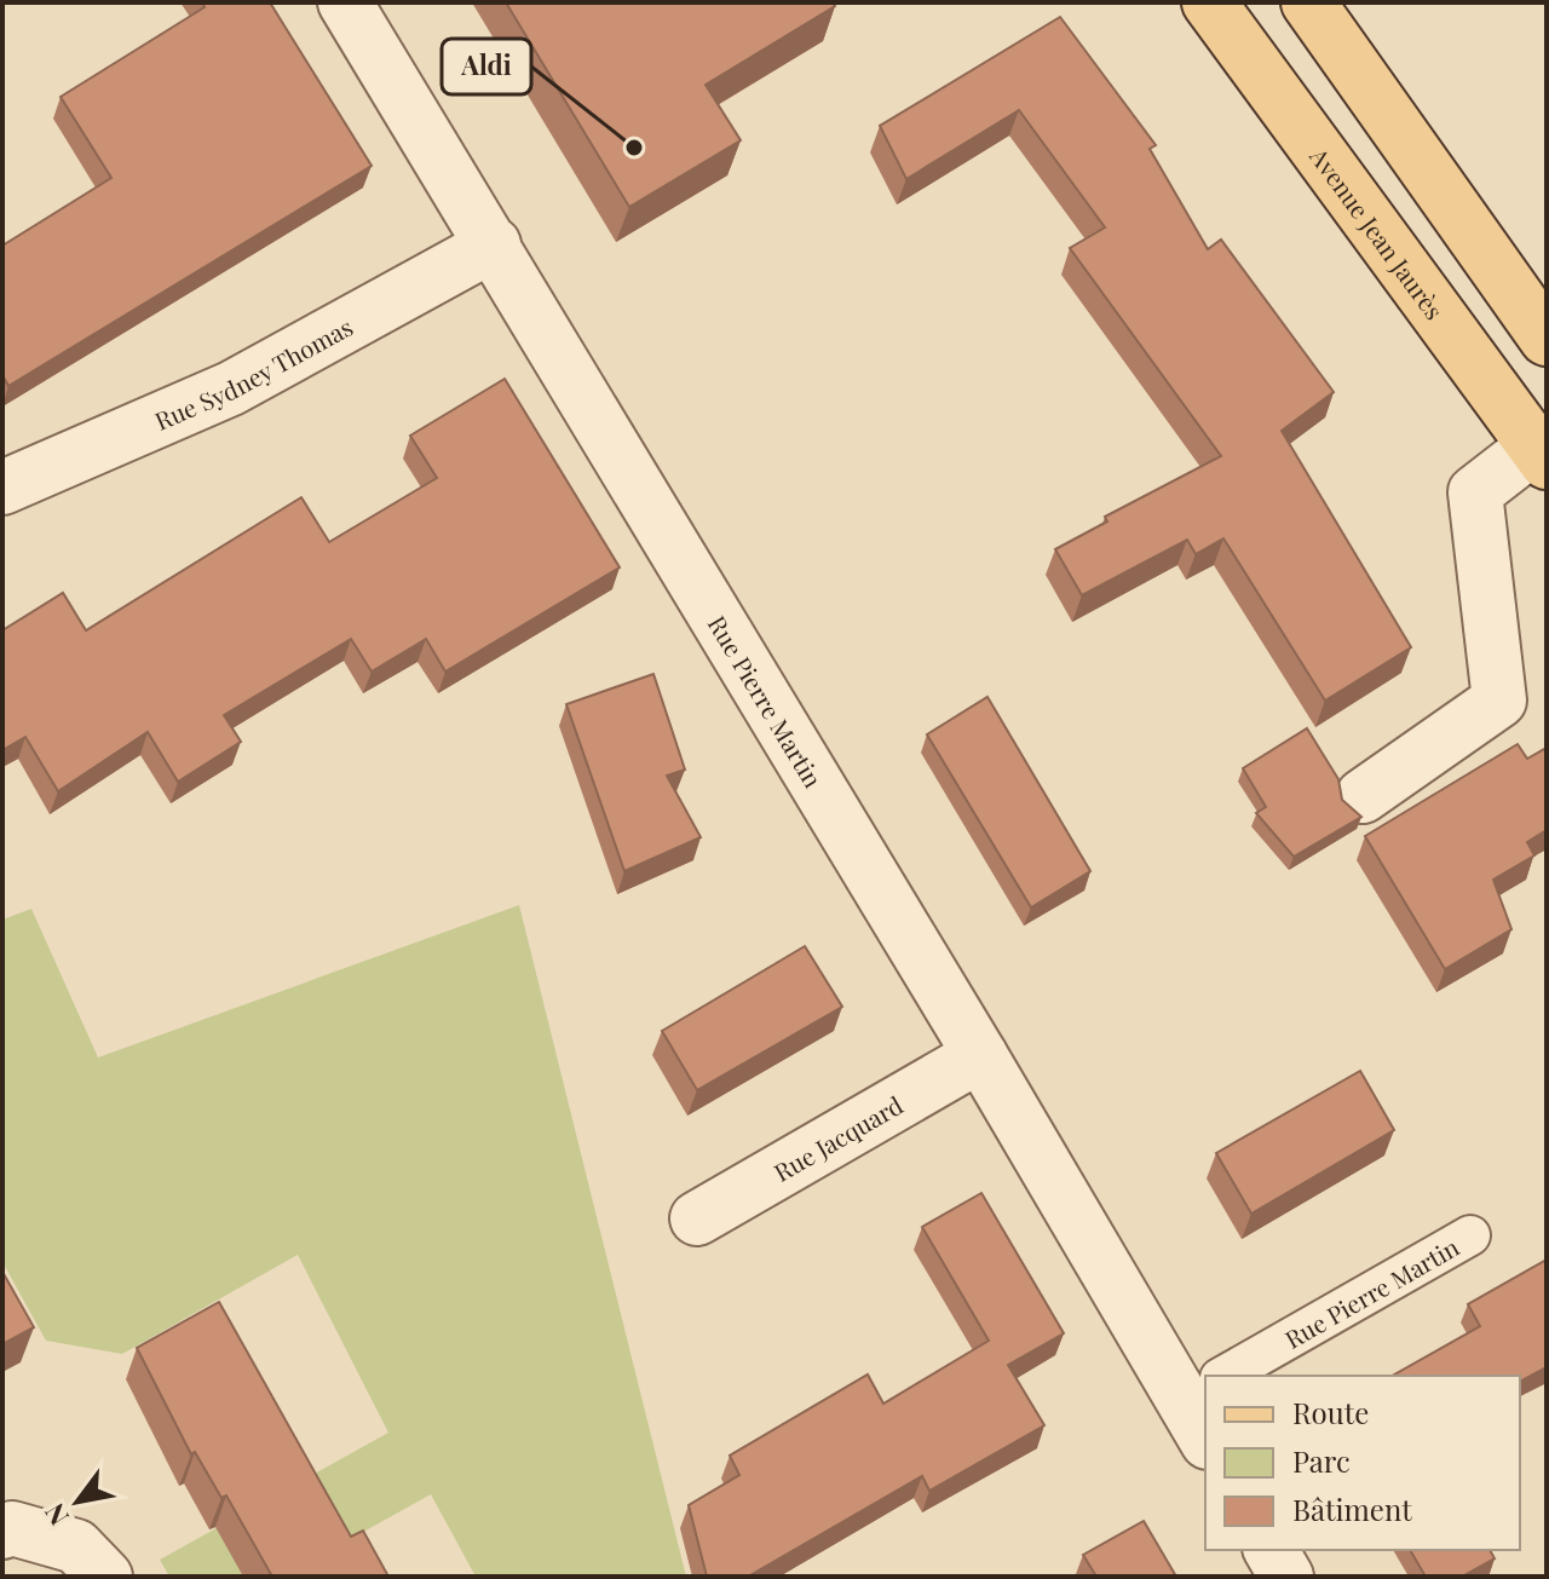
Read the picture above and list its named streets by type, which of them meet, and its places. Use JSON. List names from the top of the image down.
{
  "streets": {
    "main road": ["Avenue Jean Jaurès"],
    "street": ["Rue Sydney Thomas", "Rue Pierre Martin", "Rue Jacquard"]
  },
  "crossings": [
    ["Rue Sydney Thomas", "Rue Pierre Martin"],
    ["Rue Pierre Martin", "Rue Jacquard"]
  ],
  "places": ["Aldi"],
  "legend": ["Route", "Parc", "Bâtiment"],
  "north": "bottom left"
}
